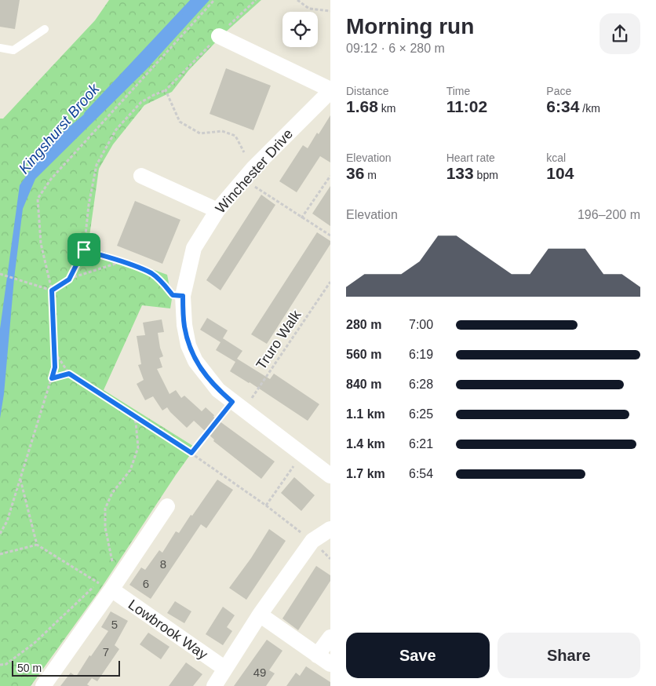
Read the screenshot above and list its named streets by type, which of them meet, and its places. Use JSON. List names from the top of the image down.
{
  "streets": {
    "street": ["Winchester Drive", "Lowbrook Way"],
    "path": ["Truro Walk"]
  },
  "crossings": [
    ["Winchester Drive", "Truro Walk"]
  ],
  "water": ["Kingshurst Brook"],
  "house_numbers": [
    "8",
    "6",
    "5",
    "7",
    "49"
  ],
  "scale_bar": "50 m",
  "page": {
    "heading": ["Morning run", "09:12 · 6 × 280 m"],
    "stats": [
      ["Distance", "1.68 km"],
      ["Time", "11:02"],
      ["Pace", "6:34 /km"],
      ["Elevation", "36 m"],
      ["Heart rate", "133 bpm"],
      ["kcal", "104"]
    ],
    "chart": ["Elevation", "196–200 m"],
    "list": [
      {
        "name": "280 m",
        "note": "7:00"
      },
      {
        "name": "560 m",
        "note": "6:19"
      },
      {
        "name": "840 m",
        "note": "6:28"
      },
      {
        "name": "1.1 km",
        "note": "6:25"
      },
      {
        "name": "1.4 km",
        "note": "6:21"
      },
      {
        "name": "1.7 km",
        "note": "6:54"
      }
    ],
    "buttons": ["Save", "Share"],
    "scale": "50 m"
  }
}
